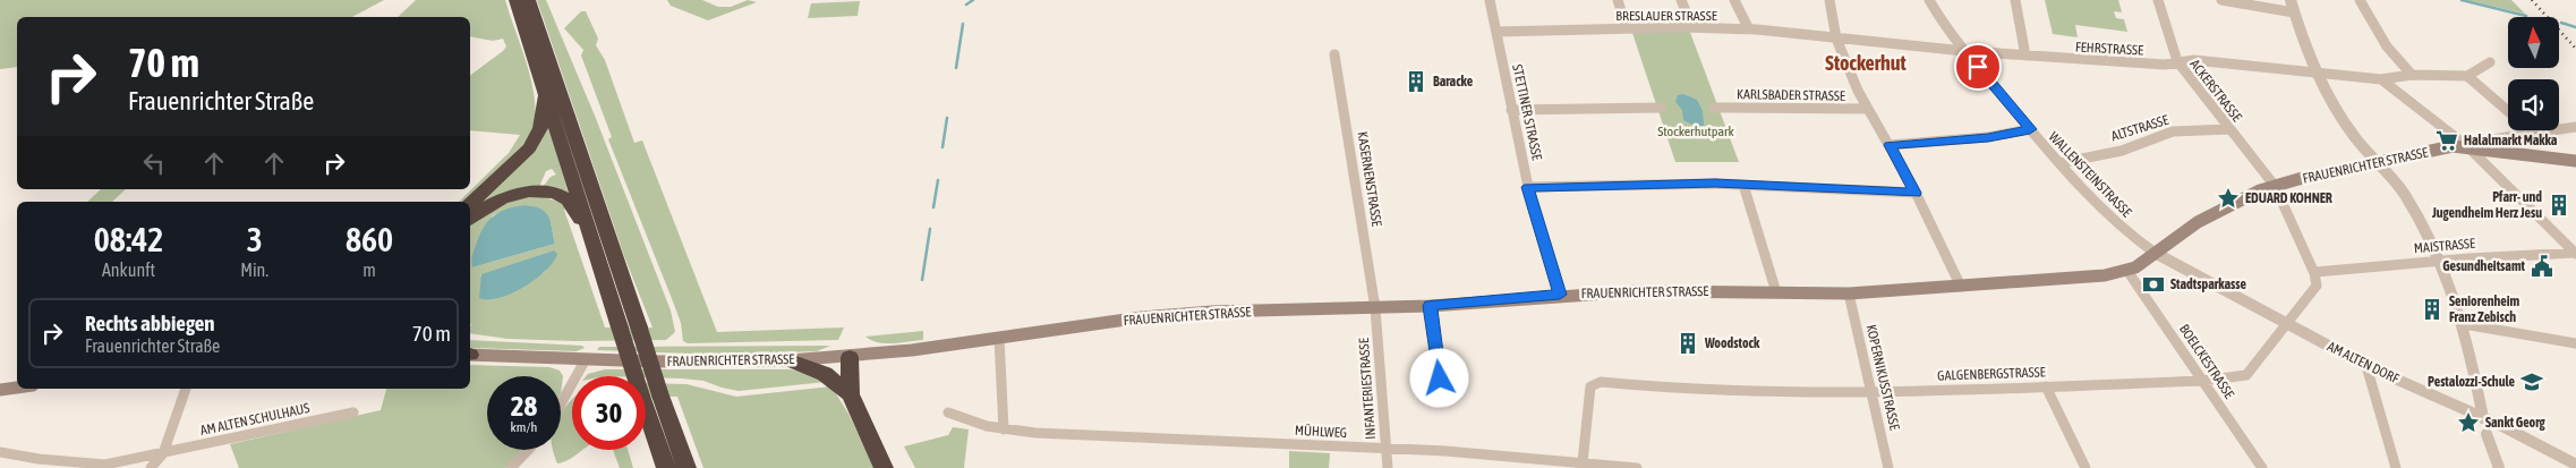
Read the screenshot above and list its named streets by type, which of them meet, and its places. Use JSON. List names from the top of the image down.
{
  "streets": {
    "main road": ["FRAUENRICHTER STRASSE"],
    "street": [
      "BRESLAUER STRASSE",
      "FEHRSTRASSE",
      "ACKERSTRASSE",
      "KARLSBADER STRASSE",
      "STETTINER STRASSE",
      "ALTSTRASSE",
      "WALLENSTEINSTRASSE",
      "KASERNENSTRASSE",
      "MAISTRASSE",
      "BOELCKESTRASSE",
      "AM ALTEN DORF",
      "GALGENBERGSTRASSE",
      "KOPERNIKUSSTRASSE",
      "INFANTERIESTRASSE",
      "AM ALTEN SCHULHAUS",
      "MÜHLWEG"
    ]
  },
  "crossings": [
    ["BRESLAUER STRASSE", "FEHRSTRASSE"],
    ["BRESLAUER STRASSE", "STETTINER STRASSE"],
    ["FEHRSTRASSE", "ACKERSTRASSE"],
    ["FEHRSTRASSE", "WALLENSTEINSTRASSE"],
    ["ACKERSTRASSE", "ALTSTRASSE"],
    ["ACKERSTRASSE", "FRAUENRICHTER STRASSE"],
    ["STETTINER STRASSE", "FRAUENRICHTER STRASSE"],
    ["ALTSTRASSE", "WALLENSTEINSTRASSE"],
    ["FRAUENRICHTER STRASSE", "WALLENSTEINSTRASSE"],
    ["FRAUENRICHTER STRASSE", "KASERNENSTRASSE"],
    ["FRAUENRICHTER STRASSE", "BOELCKESTRASSE"],
    ["FRAUENRICHTER STRASSE", "AM ALTEN DORF"],
    ["FRAUENRICHTER STRASSE", "KOPERNIKUSSTRASSE"],
    ["FRAUENRICHTER STRASSE", "INFANTERIESTRASSE"],
    ["WALLENSTEINSTRASSE", "AM ALTEN DORF"],
    ["KASERNENSTRASSE", "INFANTERIESTRASSE"],
    ["MAISTRASSE", "GALGENBERGSTRASSE"],
    ["BOELCKESTRASSE", "GALGENBERGSTRASSE"],
    ["AM ALTEN DORF", "GALGENBERGSTRASSE"],
    ["GALGENBERGSTRASSE", "KOPERNIKUSSTRASSE"],
    ["GALGENBERGSTRASSE", "MÜHLWEG"],
    ["INFANTERIESTRASSE", "MÜHLWEG"]
  ],
  "districts": ["Stockerhut"],
  "parks": ["Stockerhutpark"],
  "places": {
    "building": [
      "Baracke",
      "Pfarr- und Jugendheim Herz Jesu",
      "Seniorenheim Franz Zebisch",
      "Woodstock"
    ],
    "supermarket": ["Halalmarkt Makka"],
    "place": ["EDUARD KOHNER", "Sankt Georg"],
    "public building": ["Gesundheitsamt"],
    "bank": ["Stadtsparkasse"],
    "school or university": ["Pestalozzi-Schule"]
  },
  "north": "top",
  "page": {
    "turn": ["70 m", "Frauenrichter Straße"],
    "eta": [
      "08:42",
      "Ankunft",
      "3",
      "Min.",
      "860",
      "m"
    ],
    "list": [
      {
        "name": "Rechts abbiegen",
        "note": "Frauenrichter Straße",
        "value": "70 m"
      }
    ],
    "speed": "28 km/h",
    "limit": "30"
  }
}
